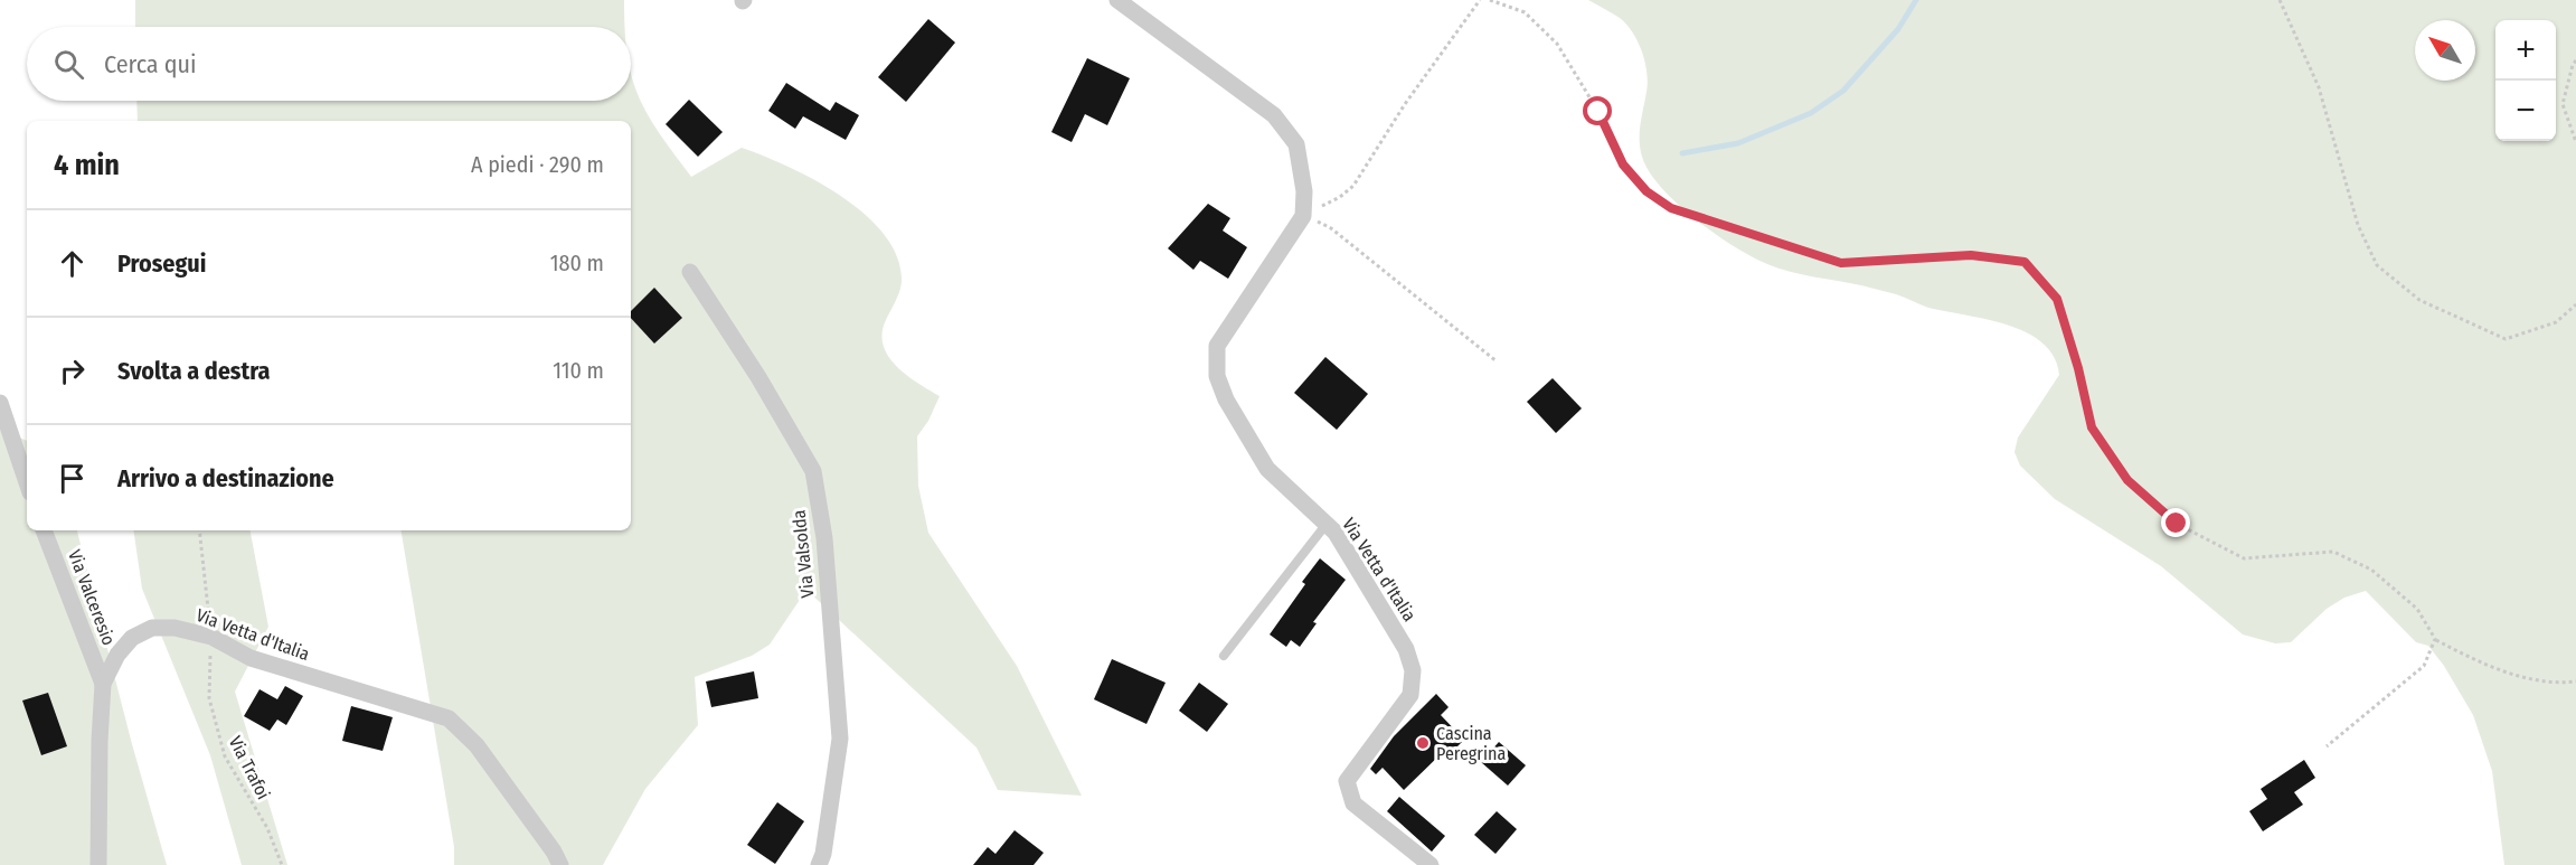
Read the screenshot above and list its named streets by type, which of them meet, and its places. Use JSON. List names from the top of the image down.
{
  "streets": {
    "street": ["Via Valsolda", "Via Vetta d'Italia", "Via Valceresio"],
    "path": ["Via Trafoi"]
  },
  "crossings": [
    ["Via Vetta d'Italia", "Via Valceresio"],
    ["Via Vetta d'Italia", "Via Trafoi"]
  ],
  "places": ["Cascina Peregrina"],
  "north": "top left",
  "page": {
    "map_buttons": ["+", "−"],
    "search": "Cerca qui",
    "heading": ["4 min", "A piedi · 290 m"],
    "list": [
      ["Prosegui", "180 m"],
      ["Svolta a destra", "110 m"],
      "Arrivo a destinazione"
    ]
  }
}
